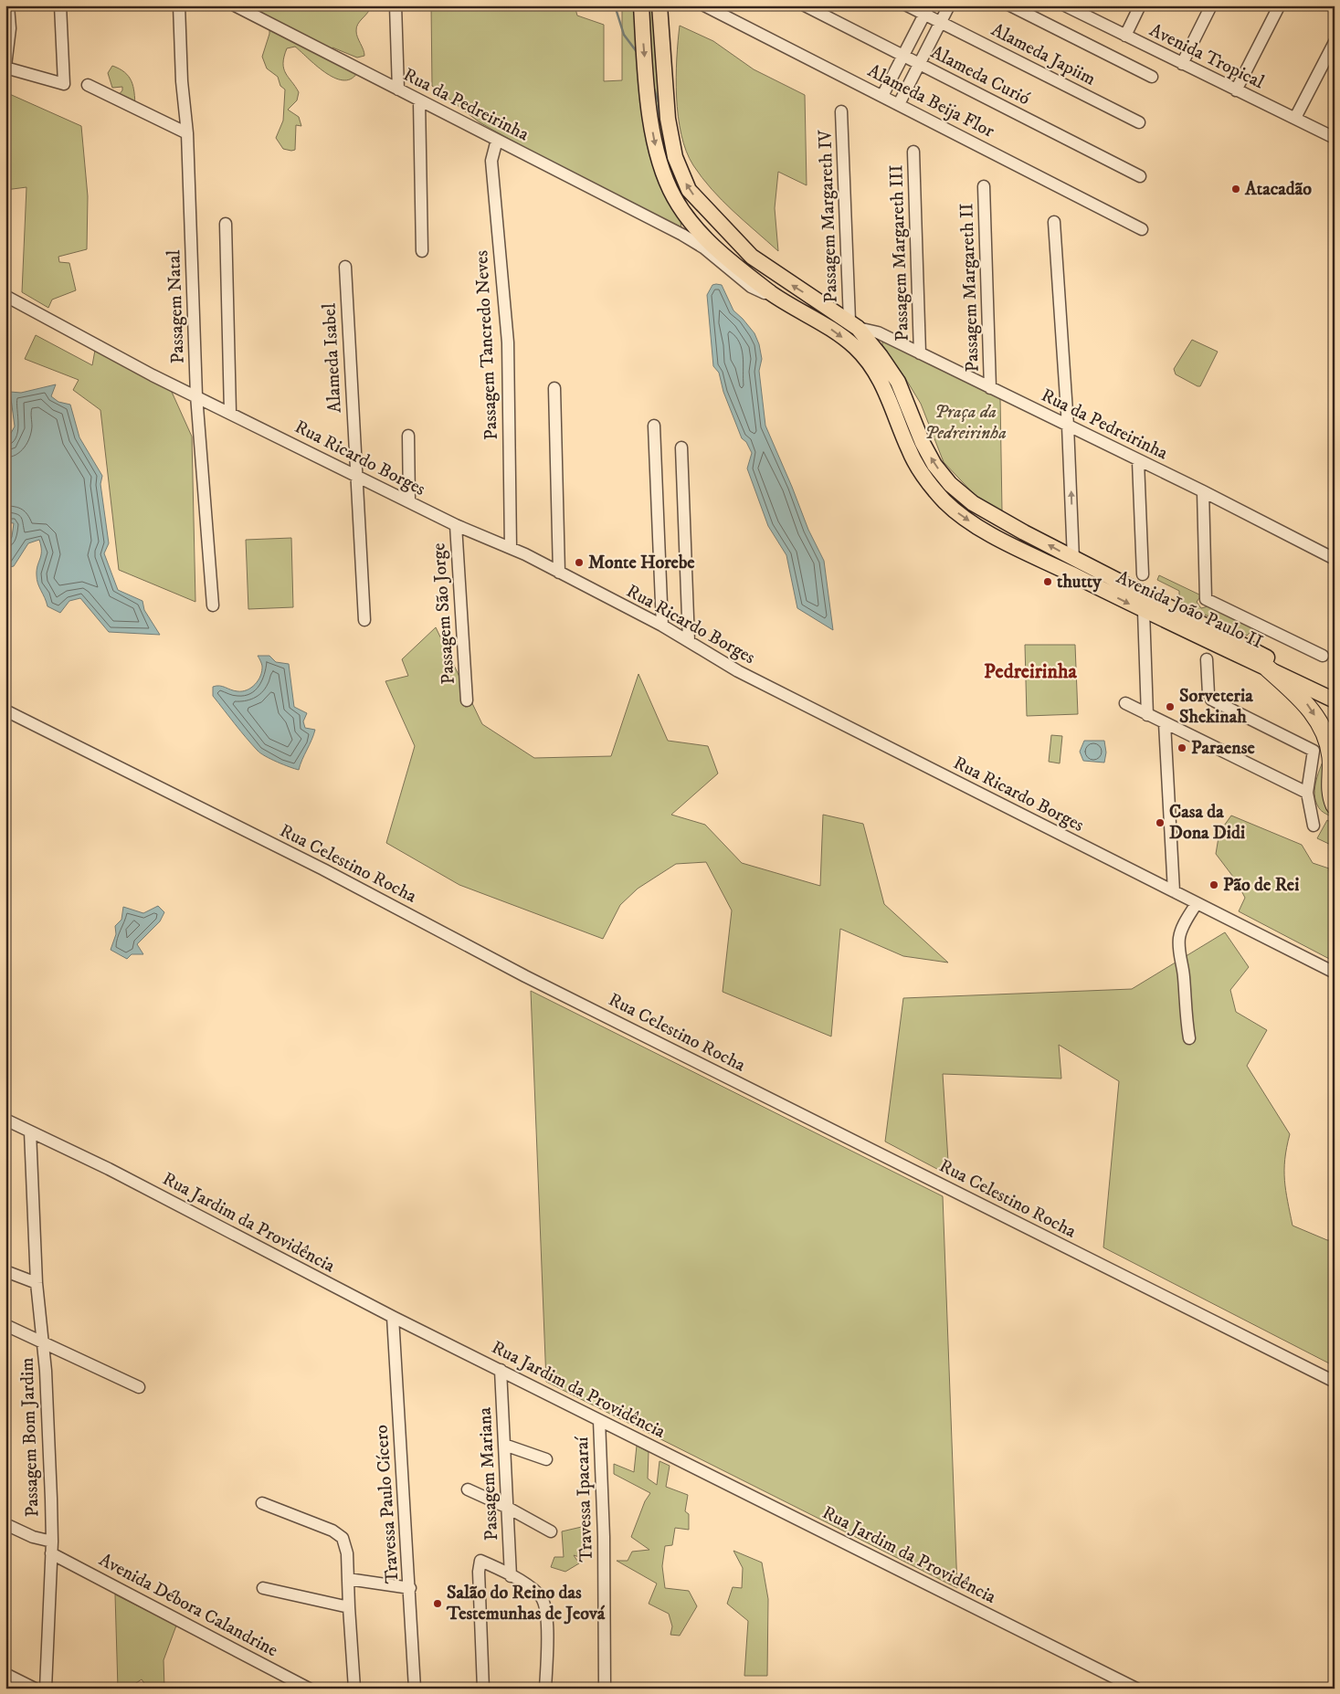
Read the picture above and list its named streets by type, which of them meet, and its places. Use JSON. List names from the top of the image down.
{
  "streets": {
    "main road": ["Avenida João Paulo II"],
    "street": [
      "Alameda Japiim",
      "Avenida Tropical",
      "Alameda Curió",
      "Alameda Beija Flor",
      "Rua da Pedreirinha",
      "Passagem Margareth IV",
      "Passagem Margareth III",
      "Passagem Margareth II",
      "Passagem Natal",
      "Passagem Tancredo Neves",
      "Alameda Isabel",
      "Rua Ricardo Borges",
      "Passagem São Jorge",
      "Rua Celestino Rocha",
      "Rua Jardim da Providência",
      "Passagem Bom Jardim",
      "Passagem Mariana",
      "Travessa Ipacaraí",
      "Travessa Paulo Cícero",
      "Avenida Débora Calandrine"
    ]
  },
  "crossings": [
    ["Rua da Pedreirinha", "Passagem Margareth IV"],
    ["Rua da Pedreirinha", "Passagem Margareth III"],
    ["Rua da Pedreirinha", "Passagem Margareth II"],
    ["Rua da Pedreirinha", "Passagem Tancredo Neves"],
    ["Rua da Pedreirinha", "Avenida João Paulo II"],
    ["Passagem Margareth IV", "Avenida João Paulo II"],
    ["Passagem Natal", "Rua Ricardo Borges"],
    ["Passagem Tancredo Neves", "Rua Ricardo Borges"],
    ["Alameda Isabel", "Rua Ricardo Borges"],
    ["Rua Ricardo Borges", "Passagem São Jorge"],
    ["Rua Jardim da Providência", "Passagem Bom Jardim"],
    ["Rua Jardim da Providência", "Passagem Mariana"],
    ["Rua Jardim da Providência", "Travessa Ipacaraí"],
    ["Rua Jardim da Providência", "Travessa Paulo Cícero"],
    ["Passagem Bom Jardim", "Avenida Débora Calandrine"]
  ],
  "districts": ["Pedreirinha"],
  "parks": ["Praça da Pedreirinha"],
  "places": [
    "Atacadão",
    "Monte Horebe",
    "thutty",
    "Sorveteria Shekinah",
    "Paraense",
    "Casa da Dona Didi",
    "Pão de Rei",
    "Salão do Reino das Testemunhas de Jeová"
  ]
}
